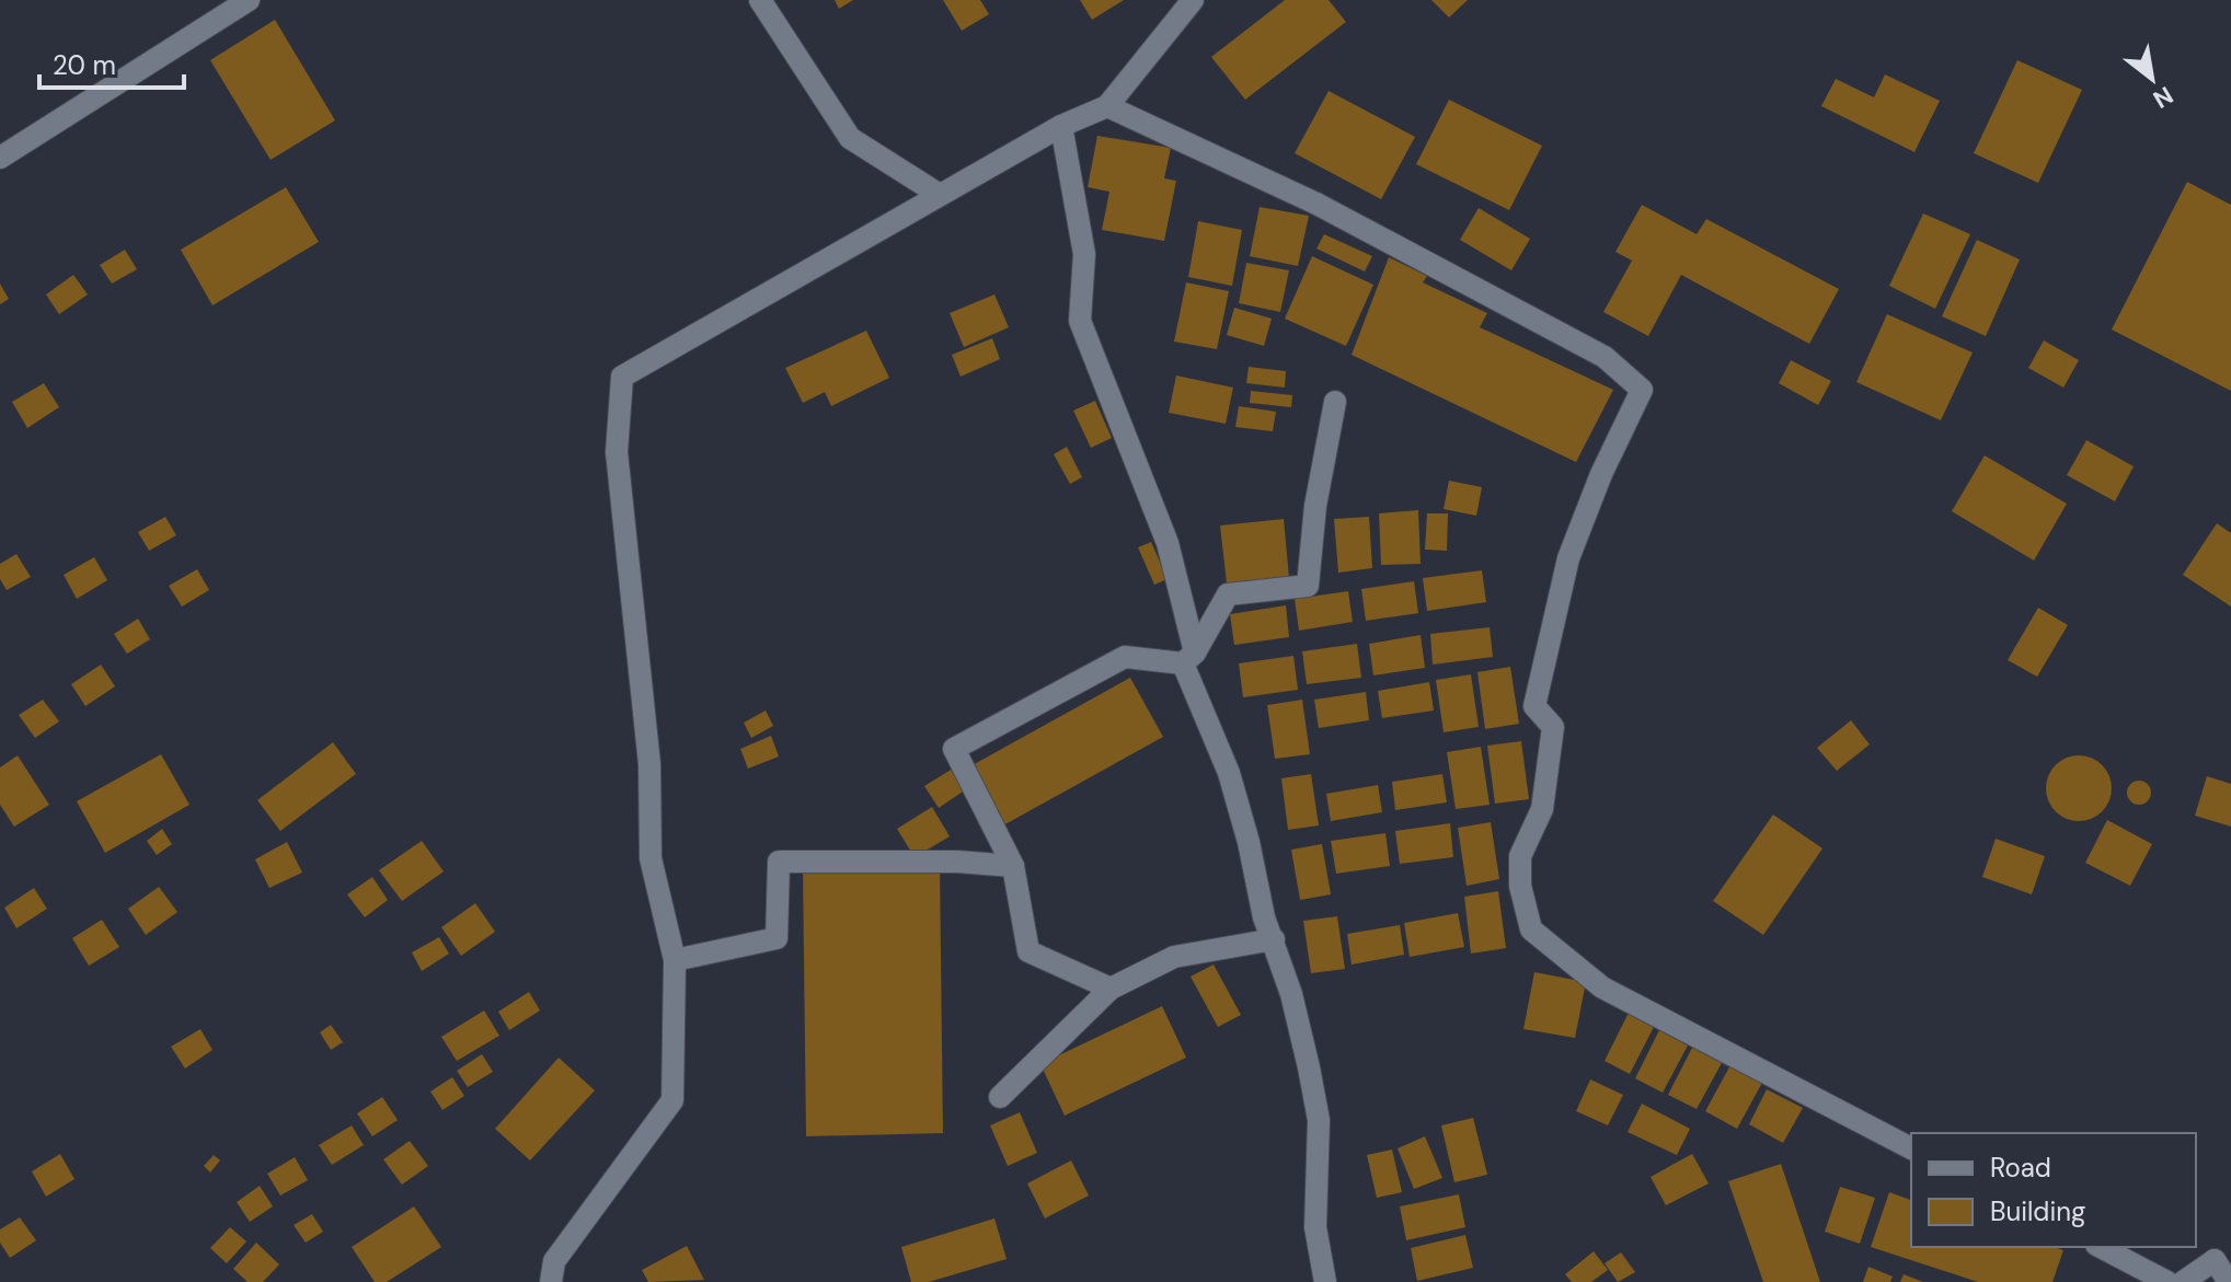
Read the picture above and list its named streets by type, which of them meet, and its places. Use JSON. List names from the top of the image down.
{
  "legend": ["Road", "Building"],
  "scale_bar": "20 m",
  "north": "bottom right"
}
